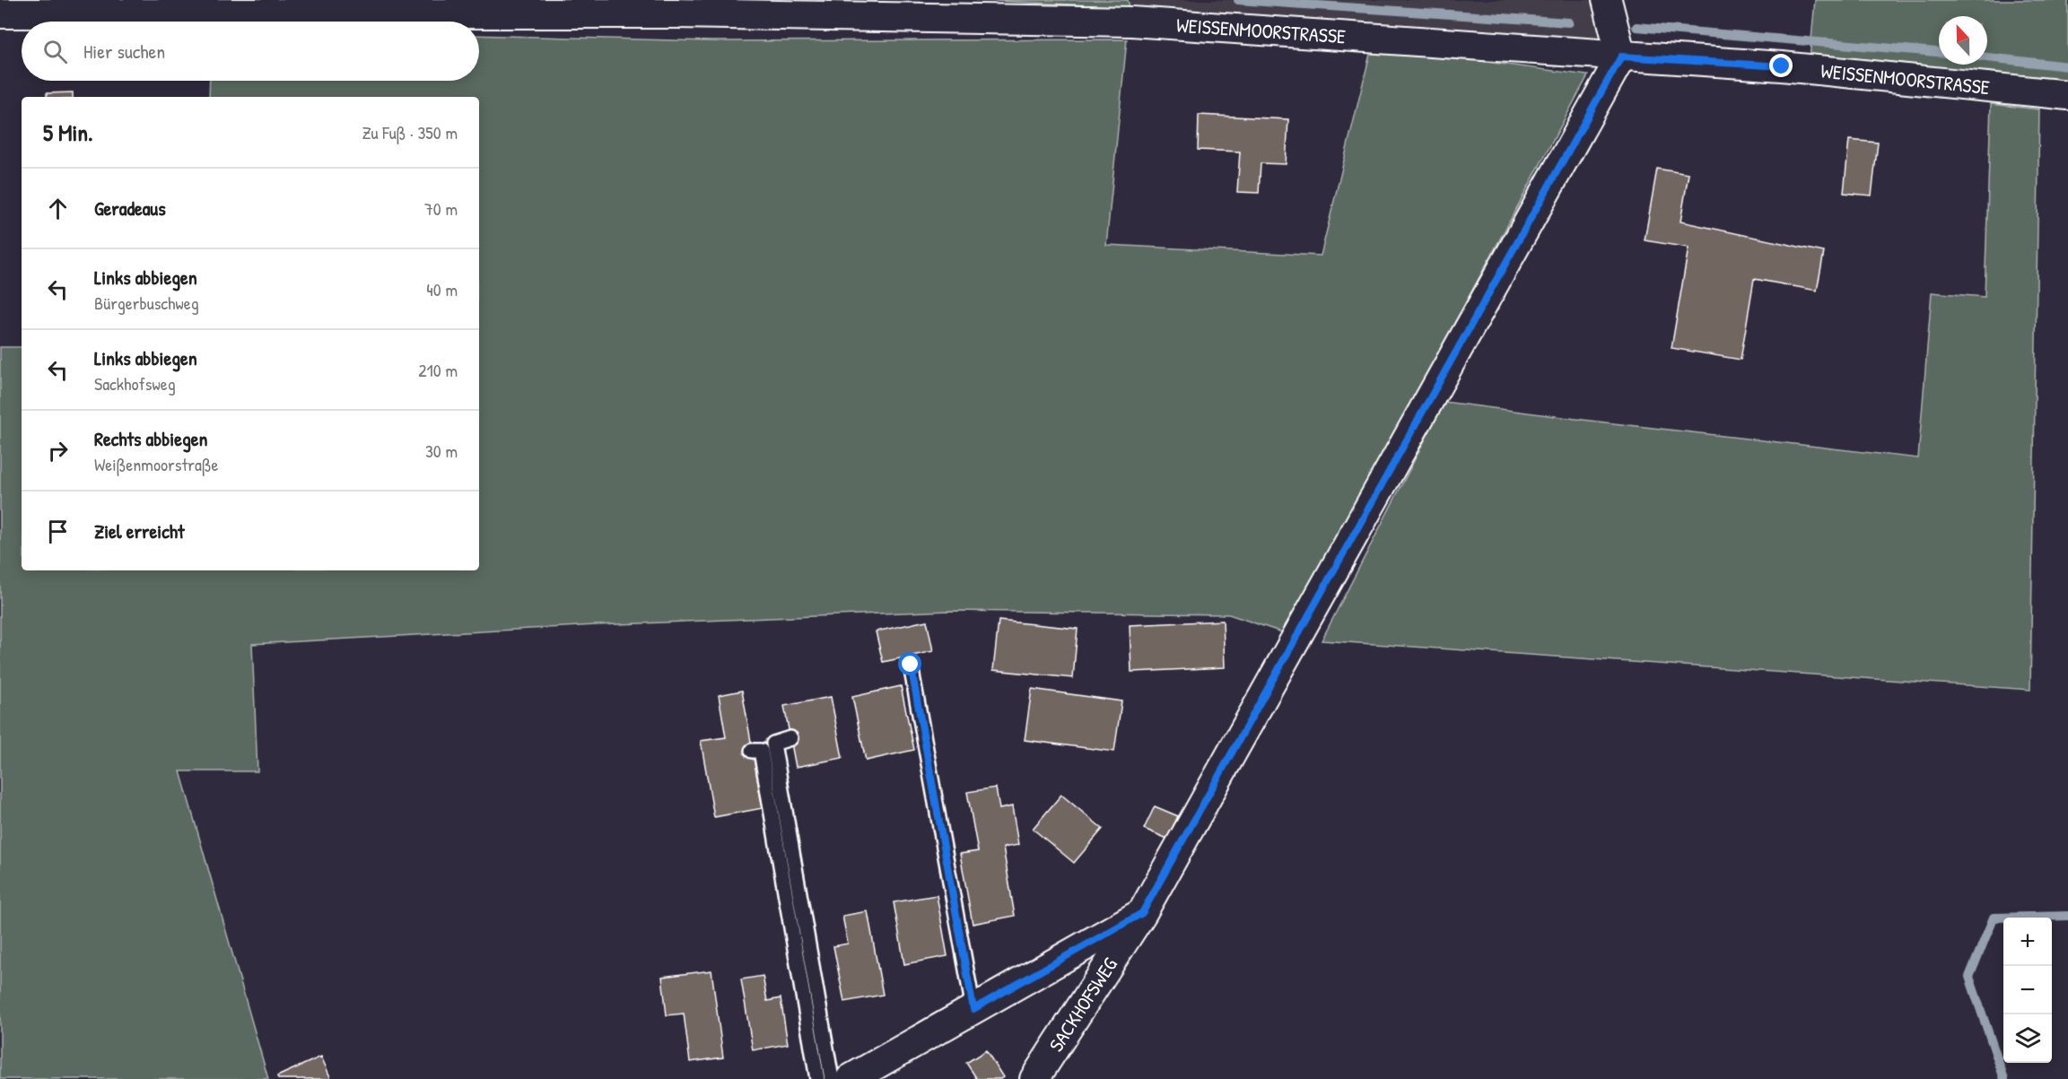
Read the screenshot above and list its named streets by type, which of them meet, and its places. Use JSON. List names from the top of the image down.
{
  "streets": {
    "street": ["WEISSENMOORSTRASSE", "SACKHOFSWEG"]
  },
  "crossings": [
    ["WEISSENMOORSTRASSE", "SACKHOFSWEG"]
  ],
  "north": "top",
  "page": {
    "search": "Hier suchen",
    "heading": ["5 Min.", "Zu Fuß · 350 m"],
    "list": [
      ["Geradeaus", "70 m"],
      ["Links abbiegen", "Bürgerbuschweg", "40 m"],
      ["Links abbiegen", "Sackhofsweg", "210 m"],
      ["Rechts abbiegen", "Weißenmoorstraße", "30 m"],
      "Ziel erreicht"
    ],
    "map_buttons": ["+", "−"]
  }
}
